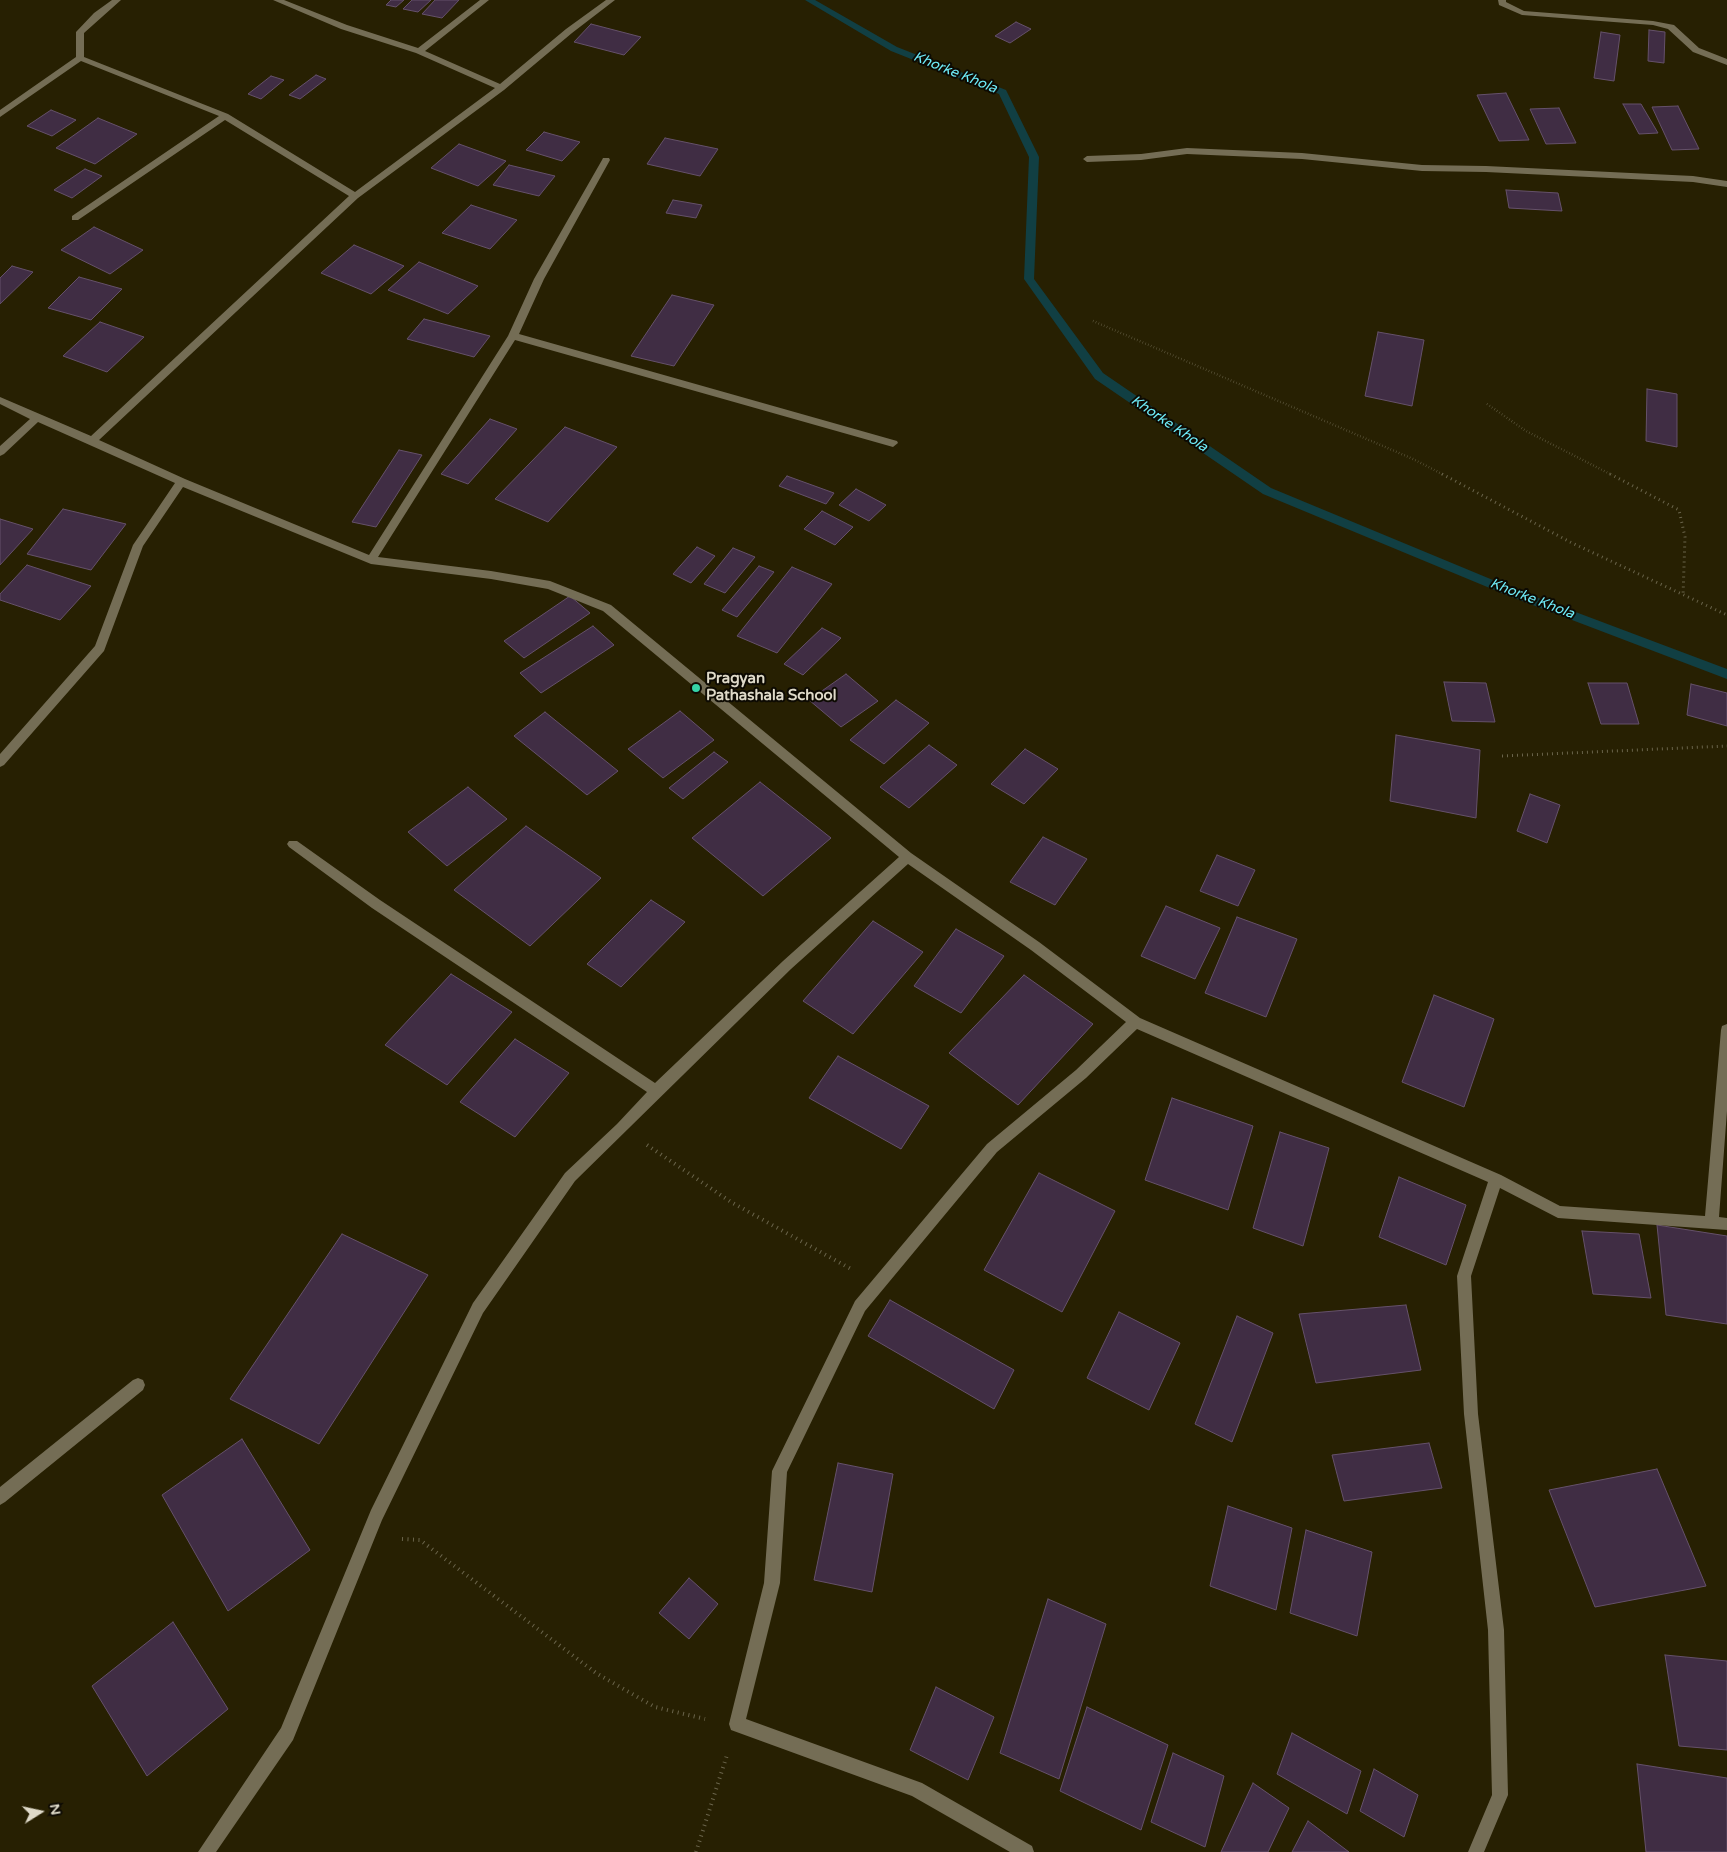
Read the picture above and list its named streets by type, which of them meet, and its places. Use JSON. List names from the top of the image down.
{
  "water": ["Khorke Khola"],
  "places": ["Pragyan Pathashala School"],
  "north": "right"
}
